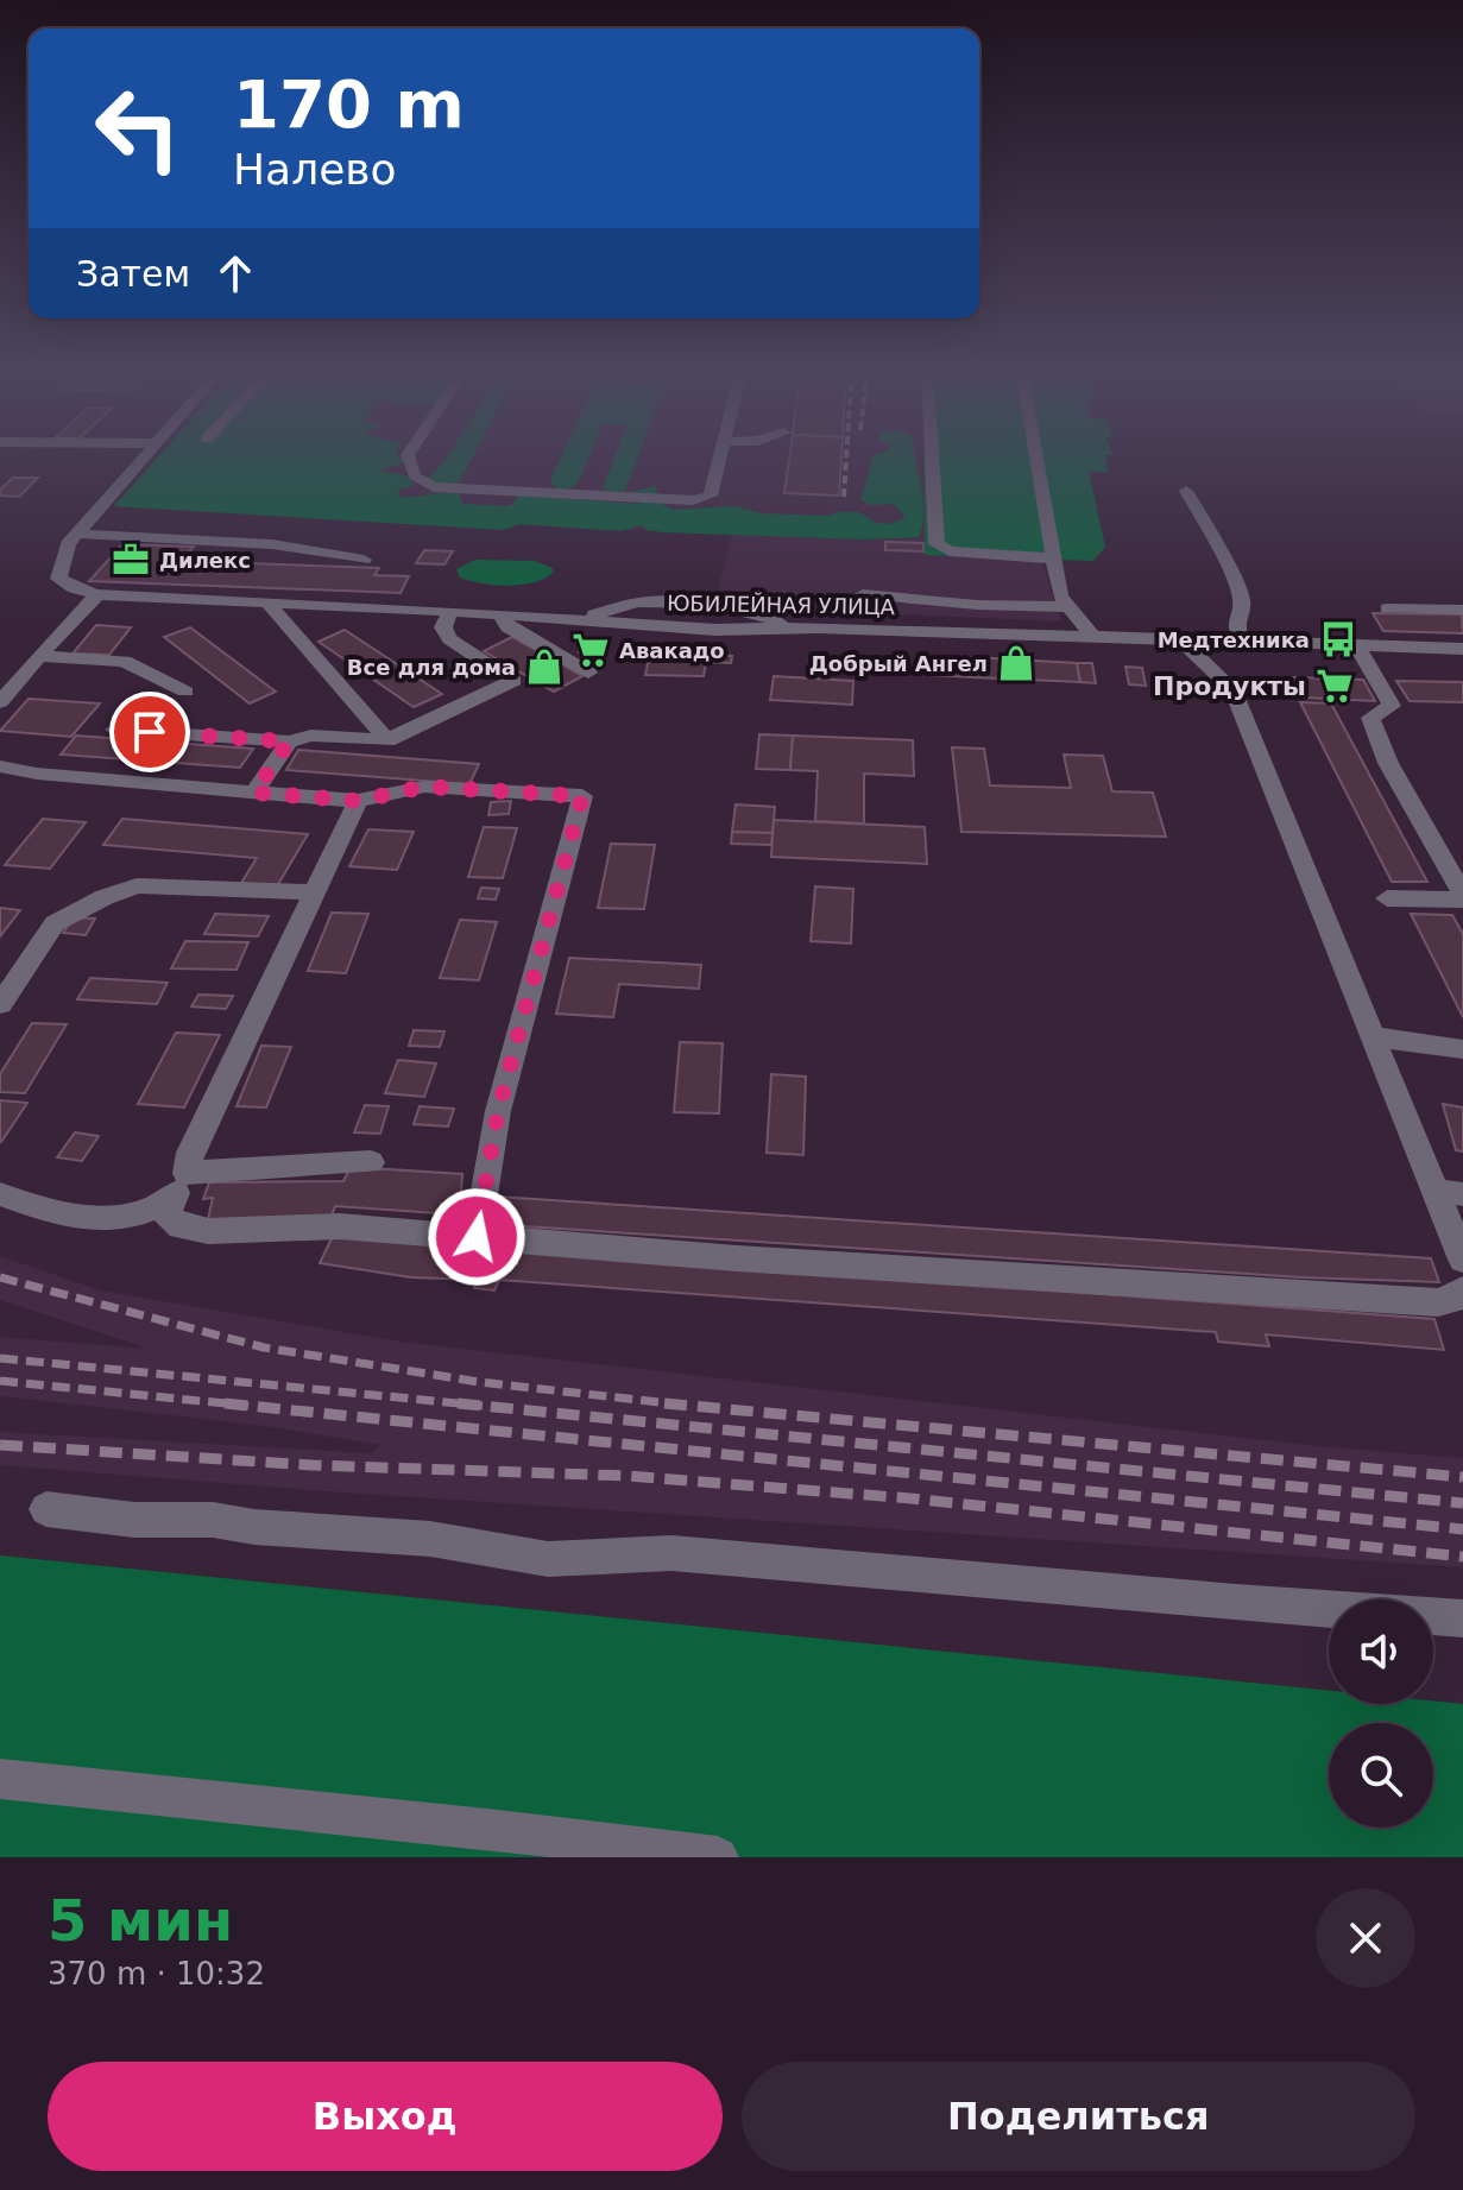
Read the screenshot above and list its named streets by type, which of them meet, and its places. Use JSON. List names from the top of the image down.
{
  "streets": {
    "street": ["ЮБИЛЕЙНАЯ УЛИЦА"]
  },
  "places": {
    "office": ["Дилекс"],
    "bus stop": ["Медтехника"],
    "supermarket": ["Авакадо", "Продукты"],
    "shop": ["Добрый Ангел", "Все для дома"]
  },
  "page": {
    "turn": ["170 m", "Налево"],
    "then": "Затем",
    "heading": ["5 мин", "370 m · 10:32"],
    "buttons": ["Выход", "Поделиться"]
  }
}
